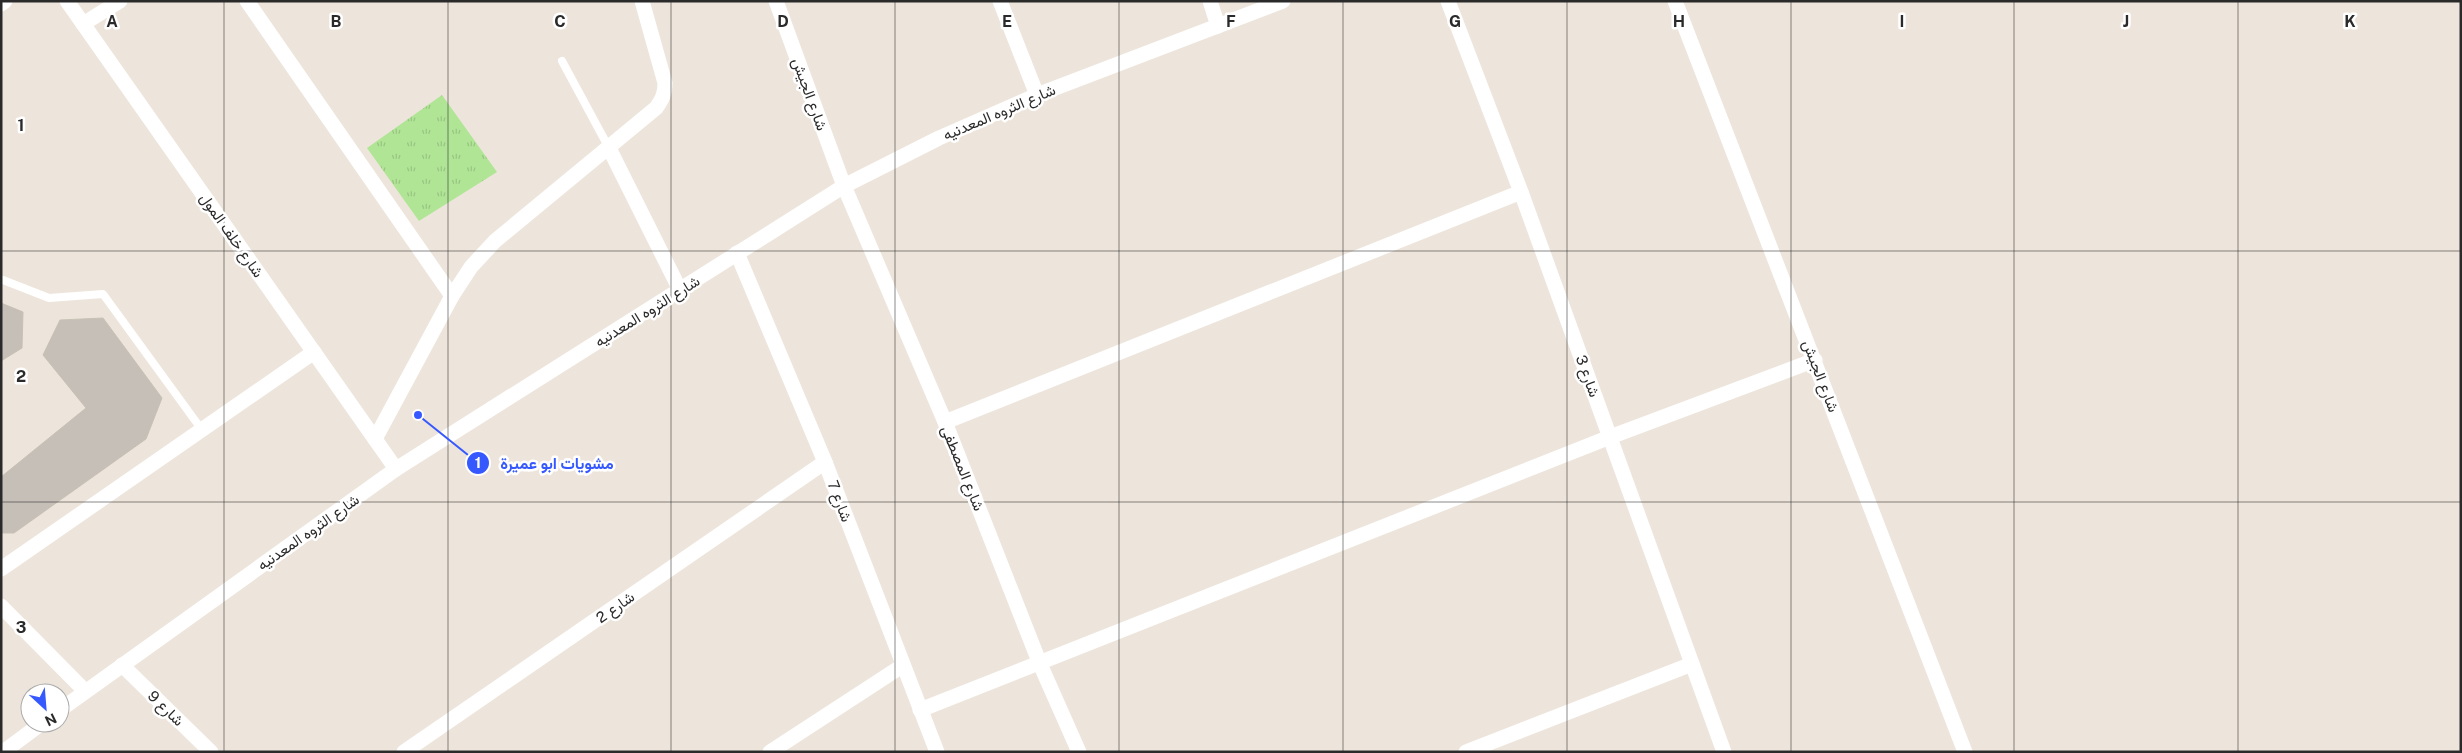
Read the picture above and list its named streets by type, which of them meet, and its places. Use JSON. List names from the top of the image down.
{
  "streets": {
    "street": [
      "شارع الجيش",
      "شارع الثروه المعدنيه",
      "شارع خلف المول",
      "شارع 3",
      "شارع المصطفى",
      "شارع 7",
      "شارع 2",
      "شارع 9"
    ]
  },
  "crossings": [
    ["شارع الجيش", "شارع الثروه المعدنيه"],
    ["شارع الجيش", "شارع المصطفى"],
    ["شارع الثروه المعدنيه", "شارع خلف المول"],
    ["شارع الثروه المعدنيه", "شارع المصطفى"],
    ["شارع الثروه المعدنيه", "شارع 7"],
    ["شارع الثروه المعدنيه", "شارع 9"],
    ["شارع 7", "شارع 2"]
  ],
  "places": ["مشويات ابو عميرة"],
  "north": "bottom right",
  "grid": {
    "columns": [
      "A",
      "B",
      "C",
      "D",
      "E",
      "F",
      "G",
      "H",
      "I",
      "J",
      "K"
    ],
    "rows": ["1", "2", "3"]
  }
}
